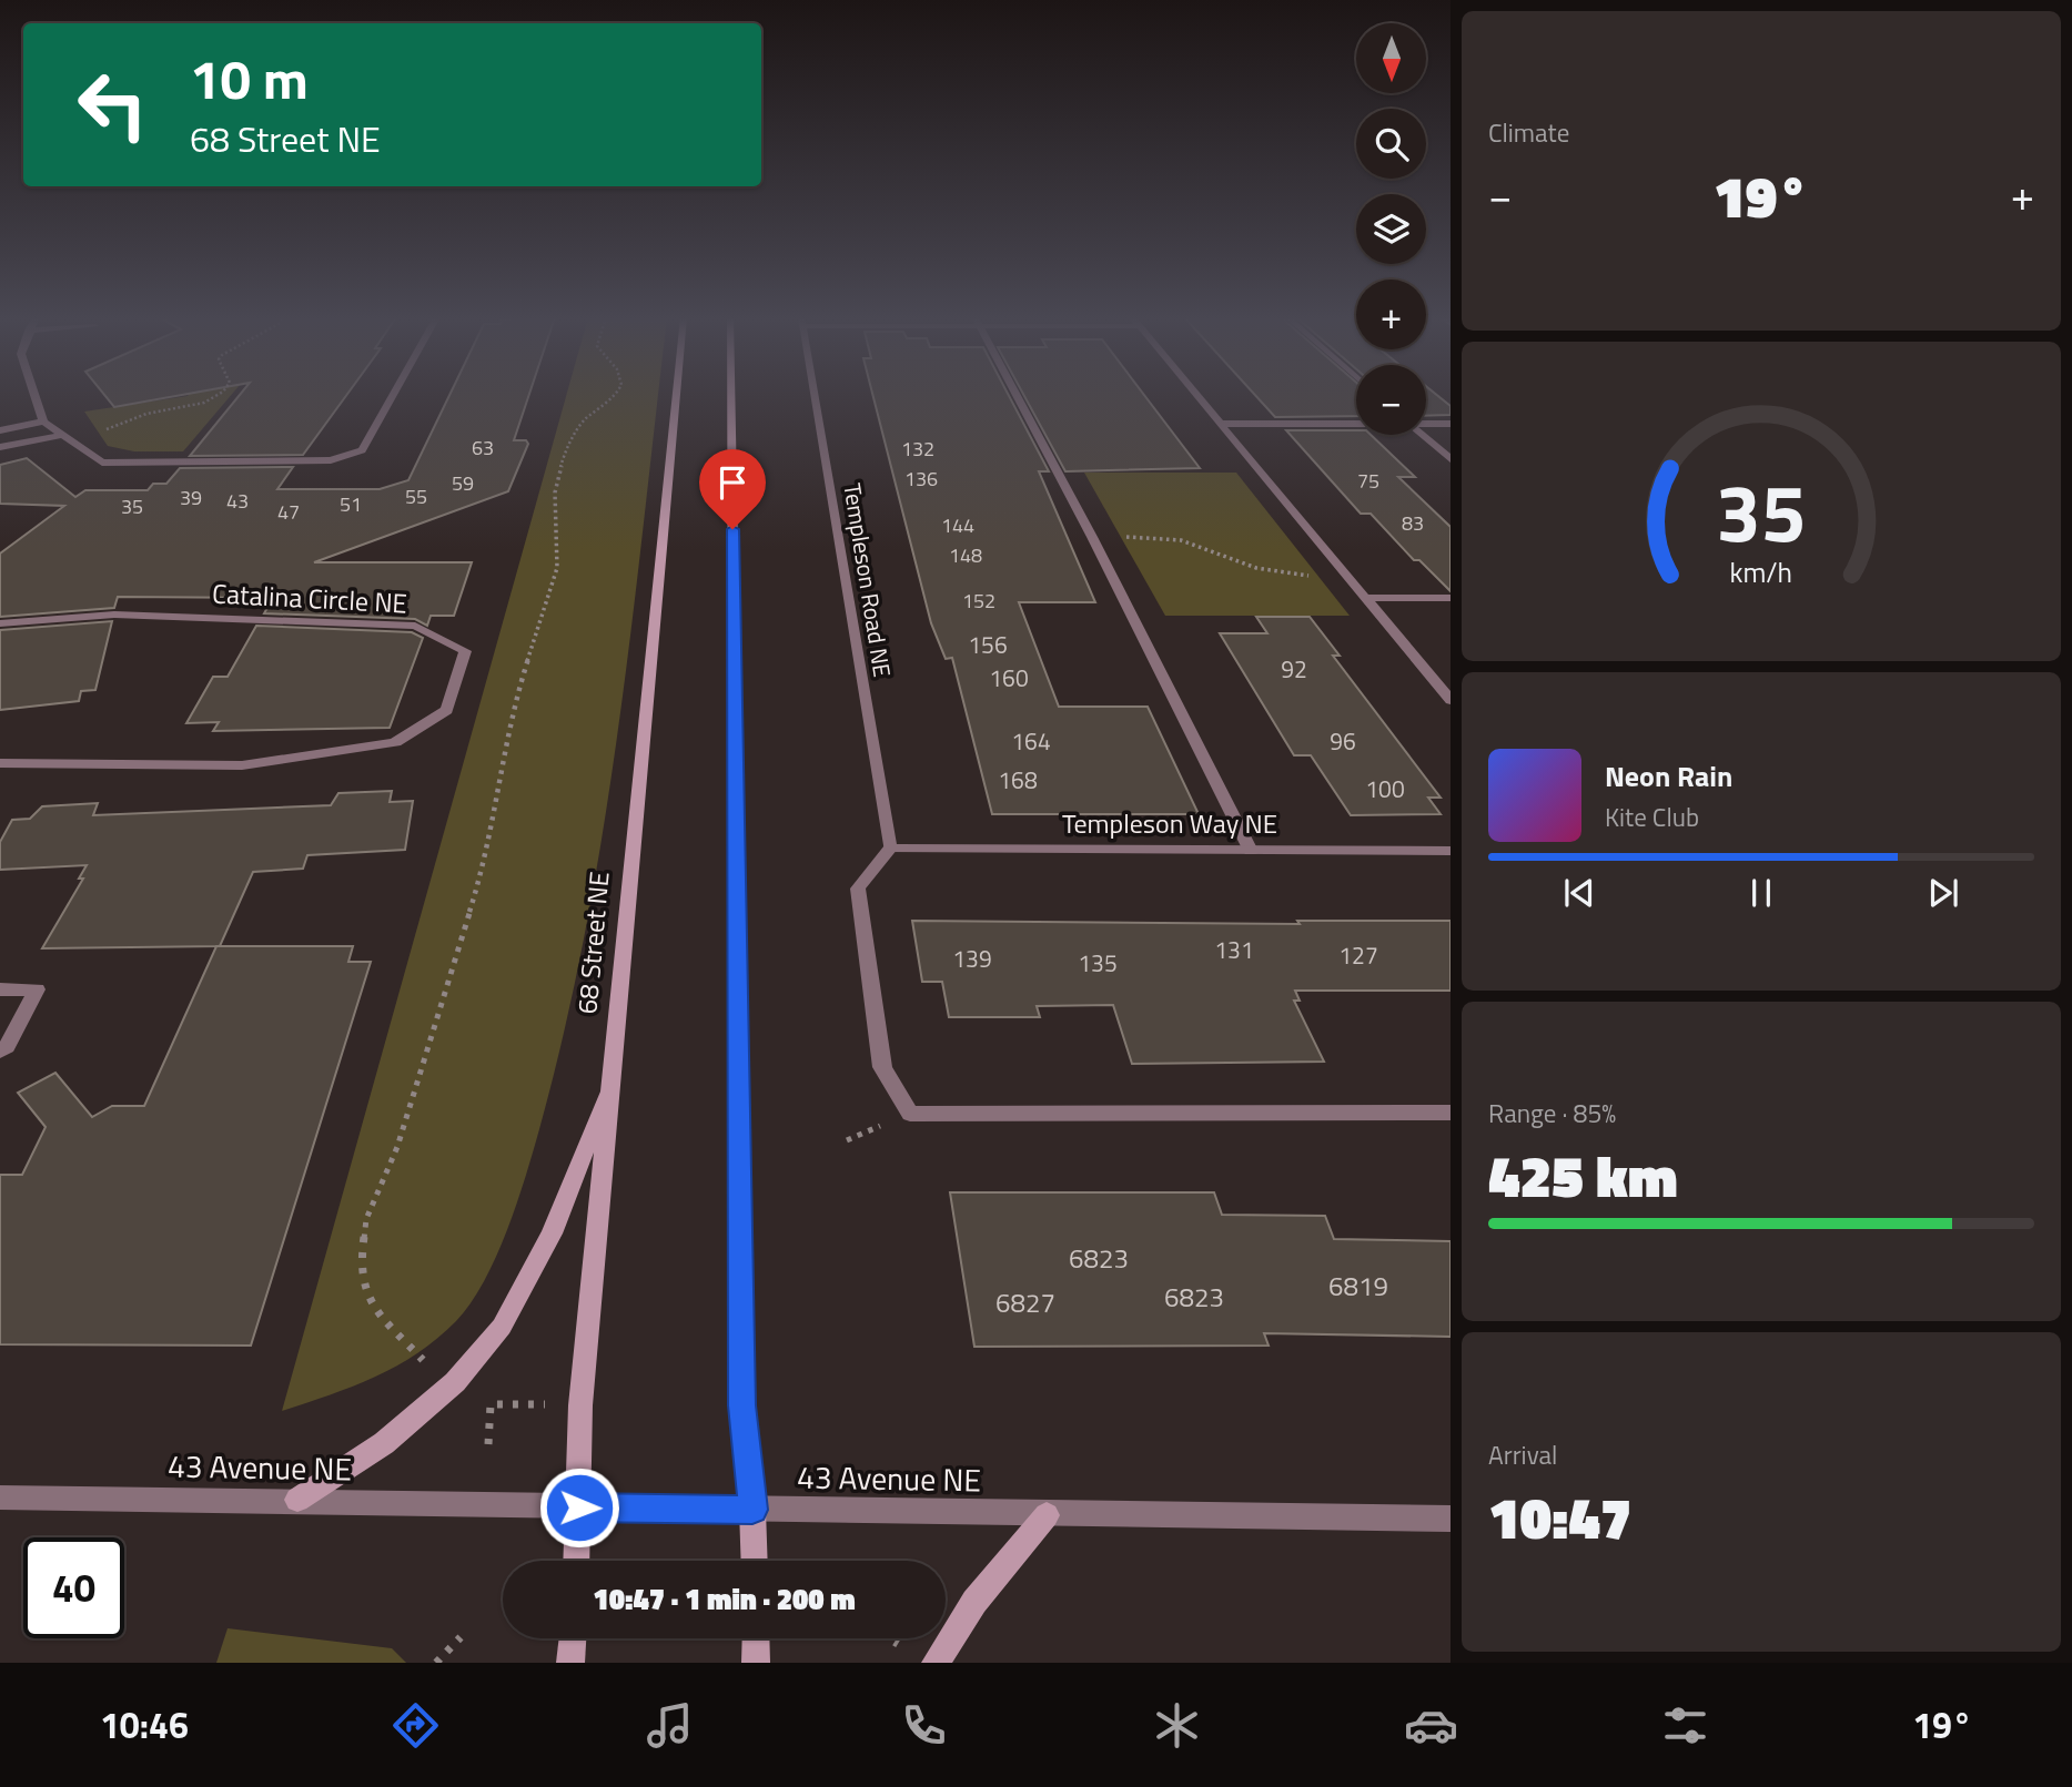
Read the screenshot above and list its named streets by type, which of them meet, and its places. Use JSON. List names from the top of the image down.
{
  "streets": {
    "main road": ["68 Street NE"],
    "street": [
      "Templeson Road NE",
      "Catalina Circle NE",
      "Templeson Way NE",
      "43 Avenue NE"
    ]
  },
  "crossings": [
    ["Templeson Road NE", "Templeson Way NE"],
    ["68 Street NE", "43 Avenue NE"]
  ],
  "house_numbers": [
    "63",
    "132",
    "136",
    "75",
    "59",
    "55",
    "39",
    "43",
    "51",
    "35",
    "47",
    "83",
    "144",
    "148",
    "152",
    "156",
    "92",
    "160",
    "164",
    "96",
    "168",
    "100",
    "131",
    "127",
    "139",
    "135",
    "6823",
    "6819",
    "6823",
    "6827"
  ],
  "north": "bottom",
  "page": {
    "tile": [
      "Climate",
      ["Range · 85%", "425 km"],
      ["Arrival", "10:47"]
    ],
    "map_buttons": ["+", "−"],
    "turn": ["10 m", "68 Street NE"],
    "heat": ["−", "19°", "+"],
    "song": ["Neon Rain", "Kite Club"],
    "limit": "40",
    "trip": "10:47 · 1 min · 200 m",
    "tabs": ["10:46", "19°"],
    "gauge": ["35", "km/h"]
  }
}
